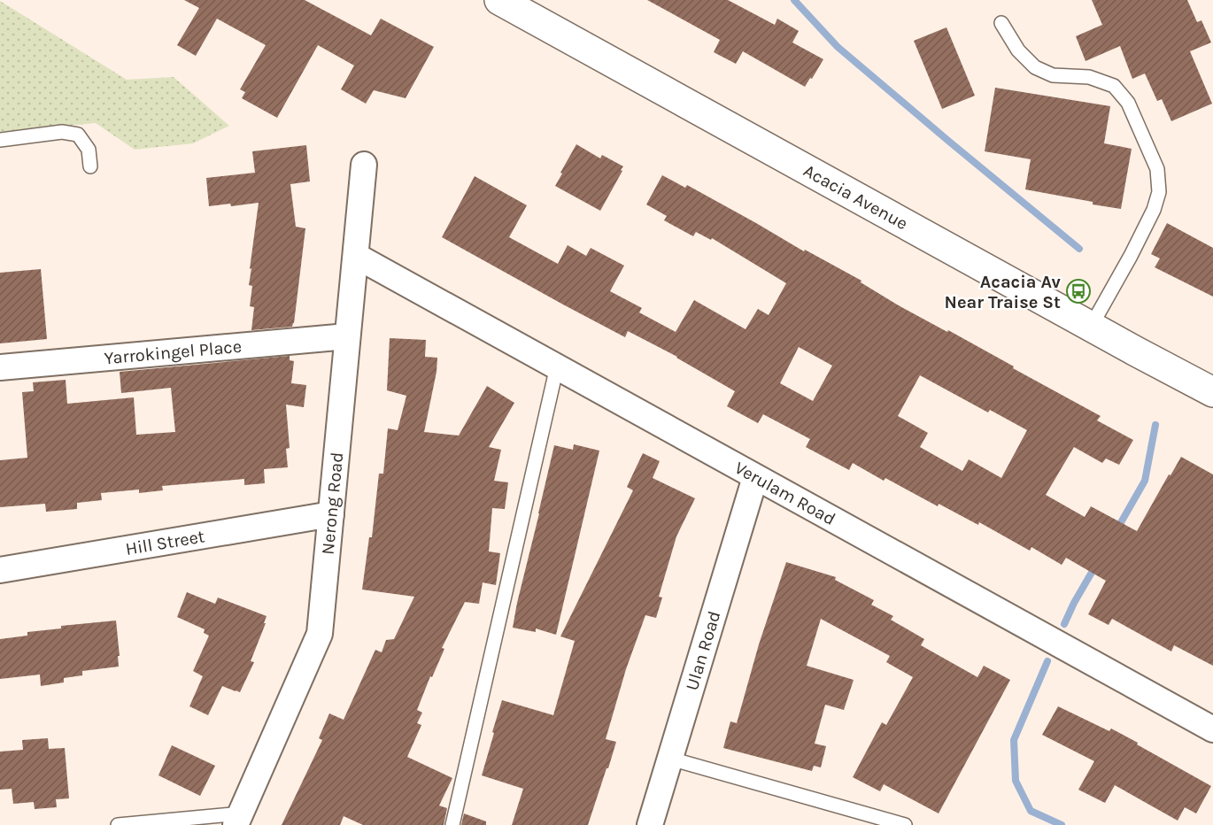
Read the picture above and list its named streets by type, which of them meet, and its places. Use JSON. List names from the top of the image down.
{
  "streets": {
    "street": [
      "Acacia Avenue",
      "Yarrokingel Place",
      "Verulam Road",
      "Nerong Road",
      "Hill Street",
      "Ulan Road"
    ]
  },
  "crossings": [
    ["Yarrokingel Place", "Nerong Road"],
    ["Verulam Road", "Nerong Road"],
    ["Verulam Road", "Ulan Road"],
    ["Nerong Road", "Hill Street"]
  ],
  "places": {
    "bus stop": ["Acacia Av Near Traise St"]
  }
}
